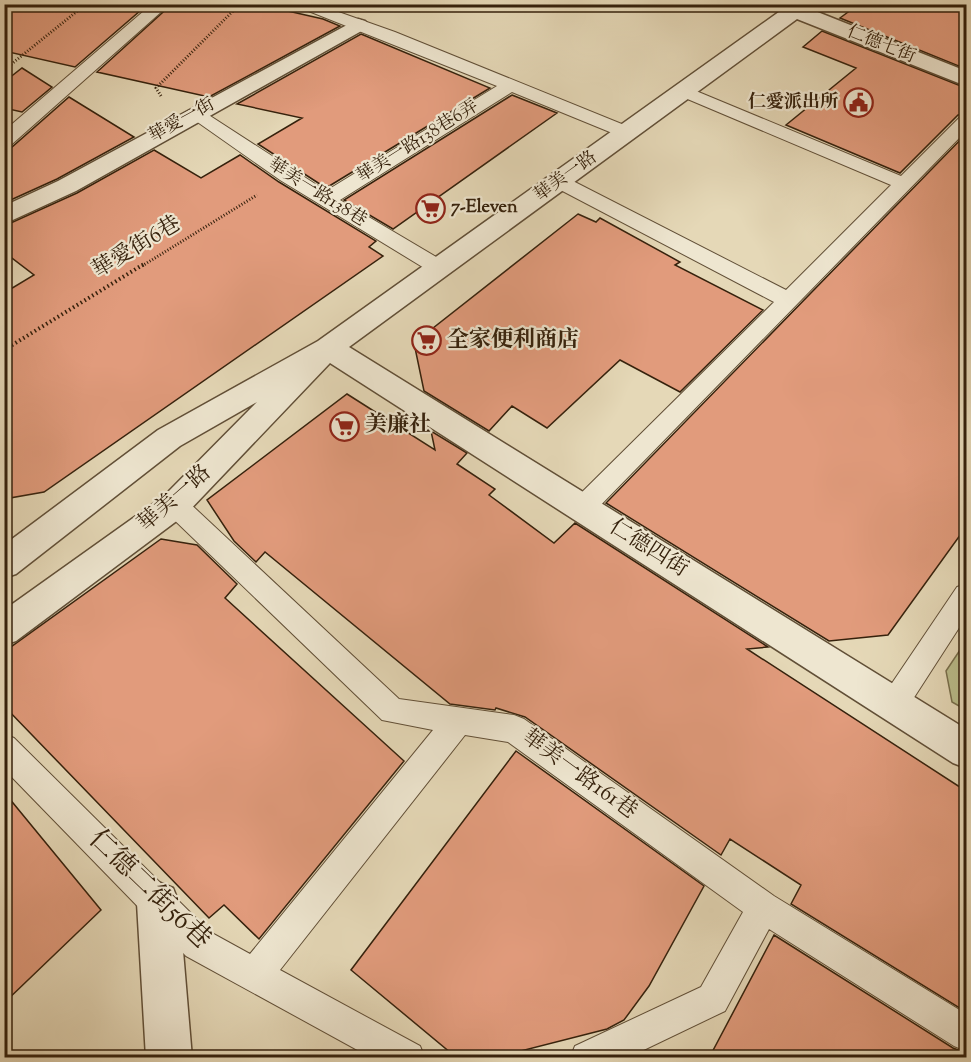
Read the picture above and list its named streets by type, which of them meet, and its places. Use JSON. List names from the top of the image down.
{
  "streets": {
    "street": [
      "仁德七街",
      "華愛一街",
      "華美一路",
      "仁德四街"
    ],
    "lane": [
      "華美一路138巷6弄",
      "華美一路138巷",
      "華美一路161巷",
      "仁德二街56巷"
    ],
    "path": ["華愛街6巷"]
  },
  "crossings": [
    ["仁德七街", "華美一路"],
    ["華愛一街", "華美一路138巷"],
    ["華美一路138巷6弄", "華美一路138巷"],
    ["華美一路", "華美一路138巷"],
    ["華美一路", "仁德四街"],
    ["華美一路", "華美一路161巷"],
    ["華美一路138巷", "華愛街6巷"]
  ],
  "places": {
    "public building": ["仁愛派出所"],
    "supermarket": ["7-Eleven", "全家便利商店", "美廉社"]
  }
}
